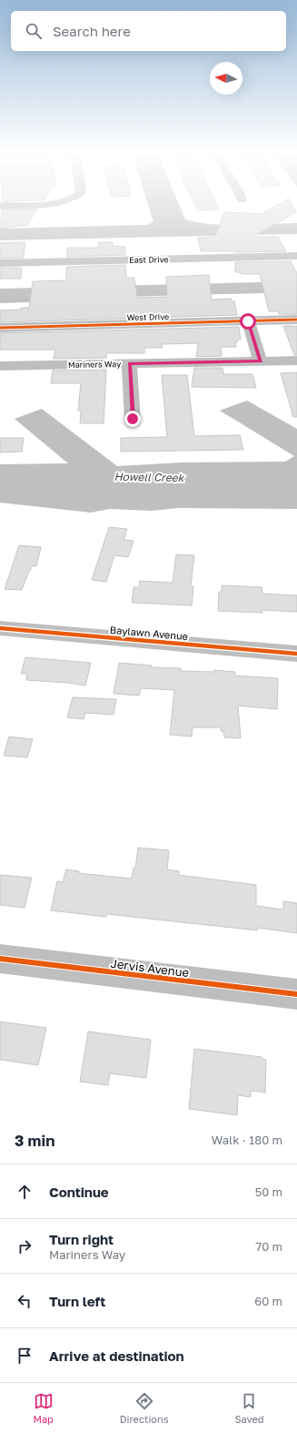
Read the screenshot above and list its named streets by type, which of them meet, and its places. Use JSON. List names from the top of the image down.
{
  "streets": {
    "street": [
      "East Drive",
      "West Drive",
      "Mariners Way",
      "Baylawn Avenue",
      "Jervis Avenue"
    ]
  },
  "water": ["Howell Creek"],
  "north": "left",
  "page": {
    "search": "Search here",
    "heading": ["3 min", "Walk · 180 m"],
    "list": [
      ["Continue", "50 m"],
      ["Turn right", "Mariners Way", "70 m"],
      ["Turn left", "60 m"],
      "Arrive at destination"
    ],
    "nav": ["Map", "Directions", "Saved"]
  }
}
